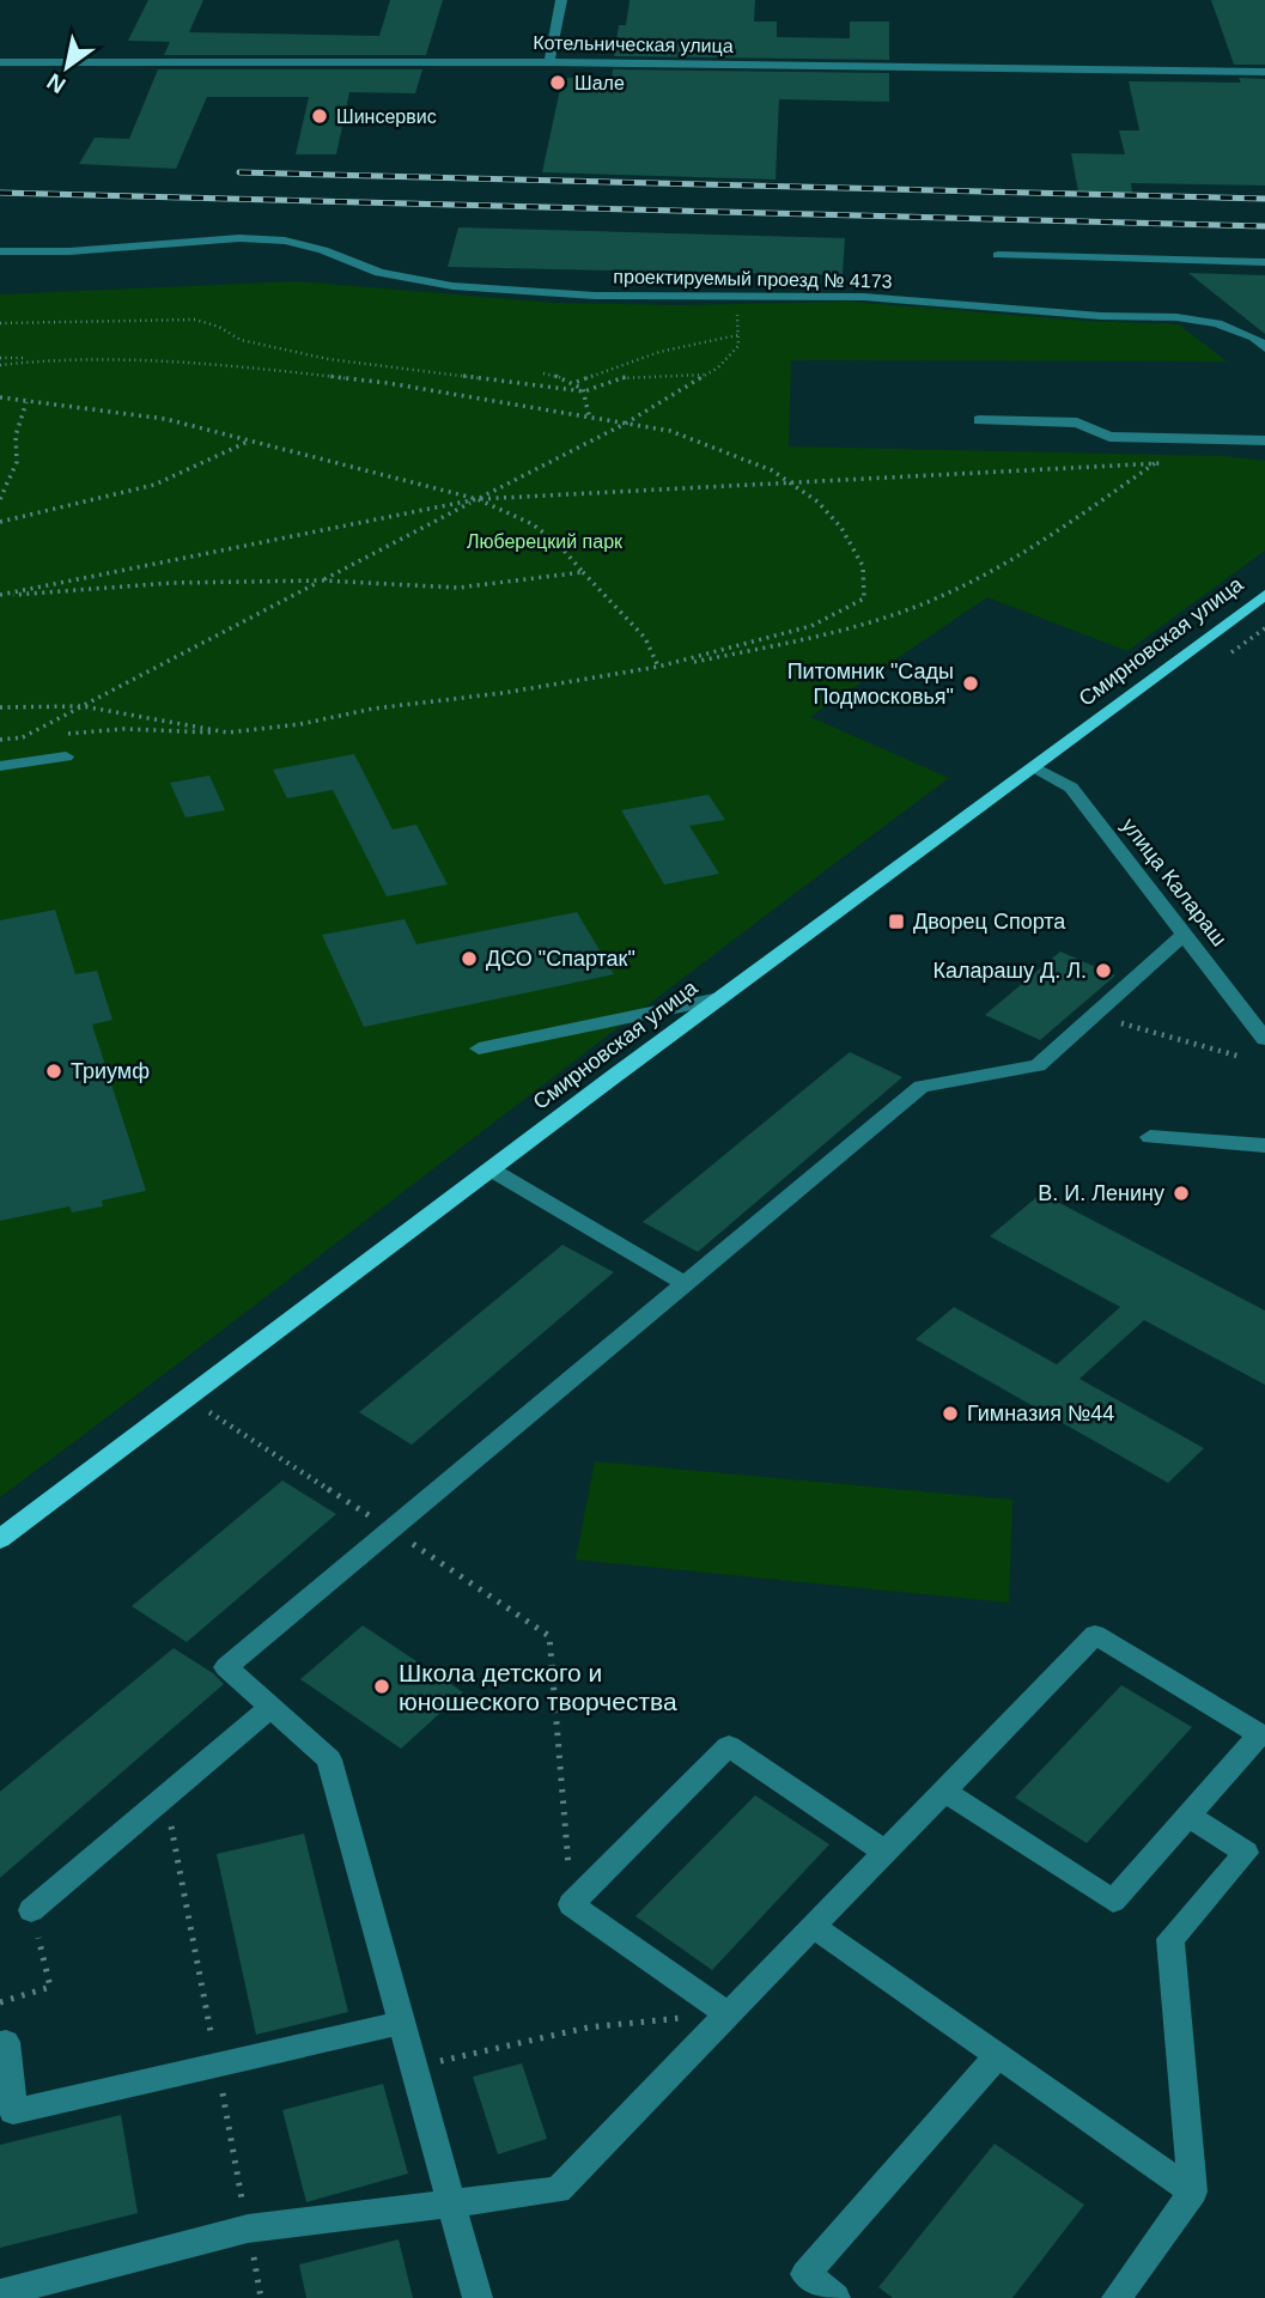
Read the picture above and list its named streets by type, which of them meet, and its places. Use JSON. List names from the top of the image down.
{
  "streets": {
    "main road": ["Смирновская улица"],
    "street": ["Котельническая улица", "проектируемый проезд № 4173", "улица Калараш"]
  },
  "crossings": [
    ["Смирновская улица", "улица Калараш"]
  ],
  "parks": ["Люберецкий парк"],
  "places": {
    "other": [
      "Шале",
      "Шинсервис",
      "Питомник \"Сады Подмосковья\"",
      "ДСО \"Спартак\"",
      "Каларашу Д. Л.",
      "Триумф",
      "В. И. Ленину",
      "Гимназия №44",
      "Школа детского и юношеского творчества"
    ],
    "transit": ["Дворец Спорта"]
  },
  "north": "bottom left"
}
